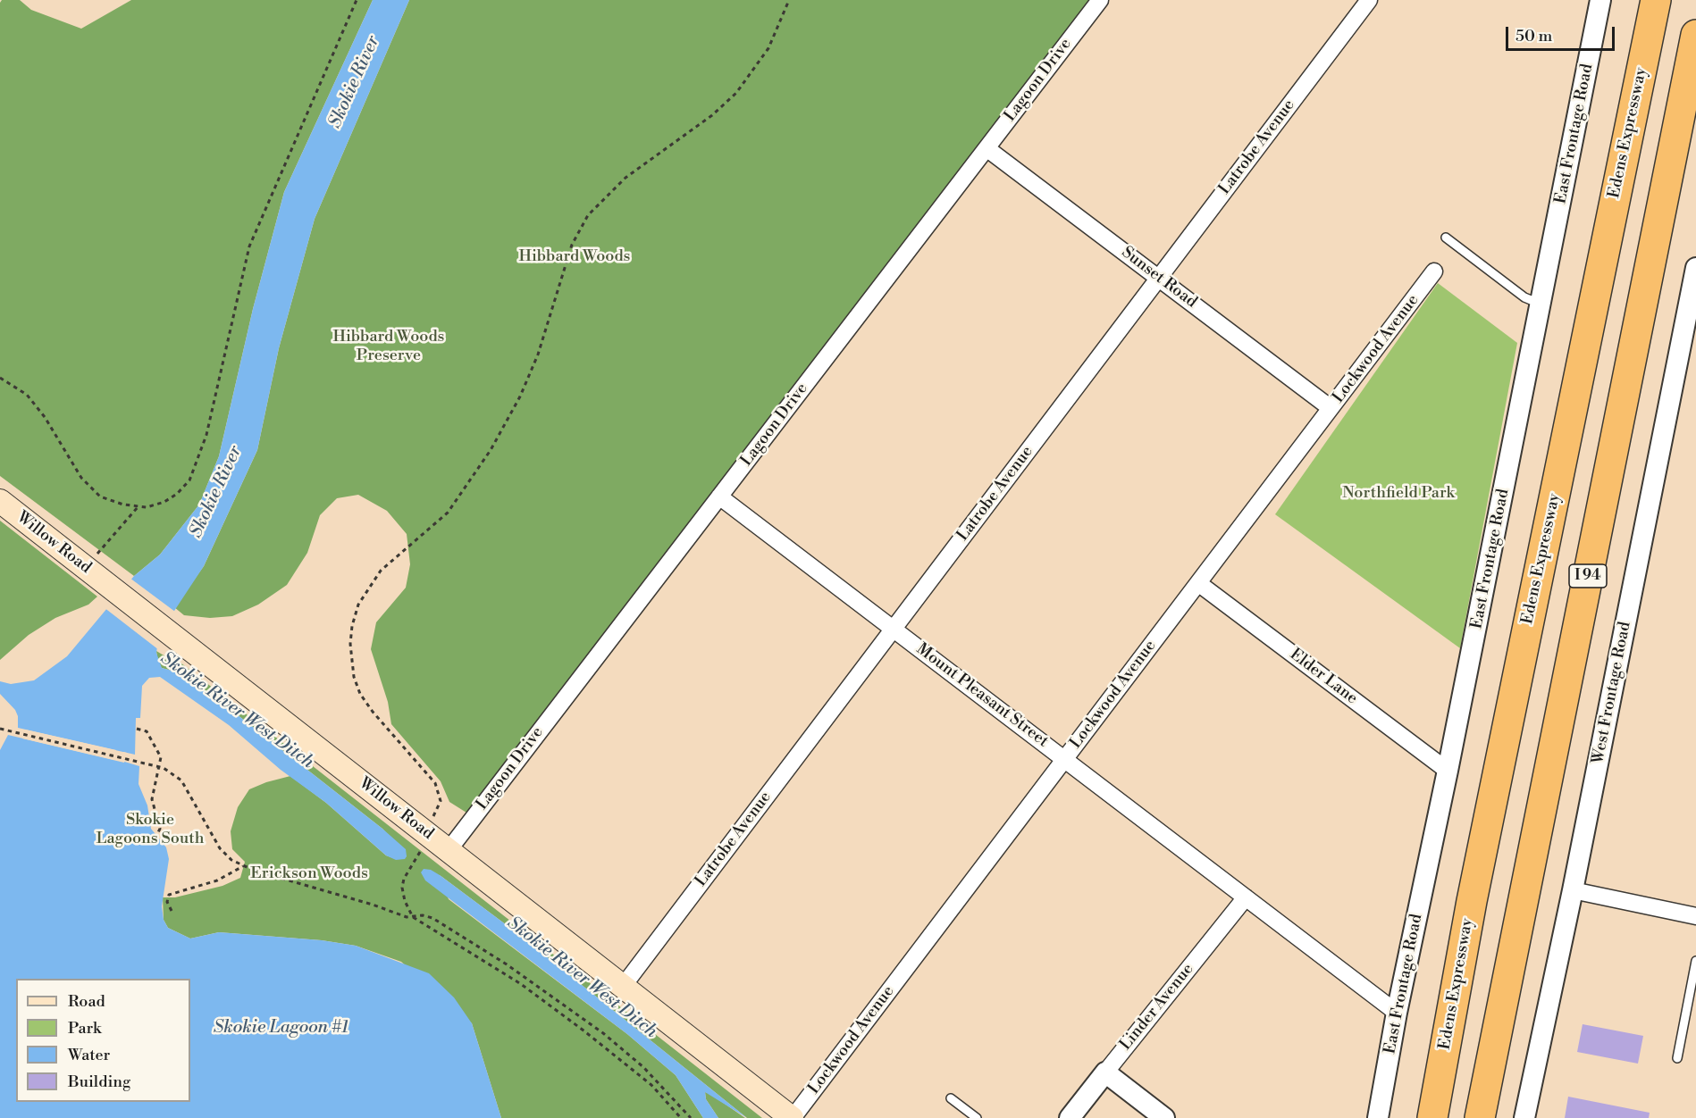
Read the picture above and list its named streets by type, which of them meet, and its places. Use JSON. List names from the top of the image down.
{
  "streets": {
    "highway": ["Edens Expressway", "I 94"],
    "main road": ["Willow Road"],
    "street": [
      "Lagoon Drive",
      "East Frontage Road",
      "Latrobe Avenue",
      "Sunset Road",
      "Lockwood Avenue",
      "Elder Lane",
      "West Frontage Road",
      "Mount Pleasant Street",
      "Linder Avenue"
    ]
  },
  "crossings": [
    ["Lagoon Drive", "Sunset Road"],
    ["Lagoon Drive", "Willow Road"],
    ["Lagoon Drive", "Mount Pleasant Street"],
    ["East Frontage Road", "Elder Lane"],
    ["East Frontage Road", "Mount Pleasant Street"],
    ["Latrobe Avenue", "Sunset Road"],
    ["Latrobe Avenue", "Willow Road"],
    ["Latrobe Avenue", "Mount Pleasant Street"],
    ["Sunset Road", "Lockwood Avenue"],
    ["Lockwood Avenue", "Willow Road"],
    ["Lockwood Avenue", "Elder Lane"],
    ["Lockwood Avenue", "Mount Pleasant Street"],
    ["Mount Pleasant Street", "Linder Avenue"]
  ],
  "water": ["Skokie River", "Skokie River West Ditch", "Skokie Lagoon #1"],
  "parks": [
    "Hibbard Woods",
    "Hibbard Woods Preserve",
    "Northfield Park",
    "Skokie Lagoons South",
    "Erickson Woods"
  ],
  "legend": [
    "Road",
    "Park",
    "Water",
    "Building"
  ],
  "scale_bar": "50 m"
}
